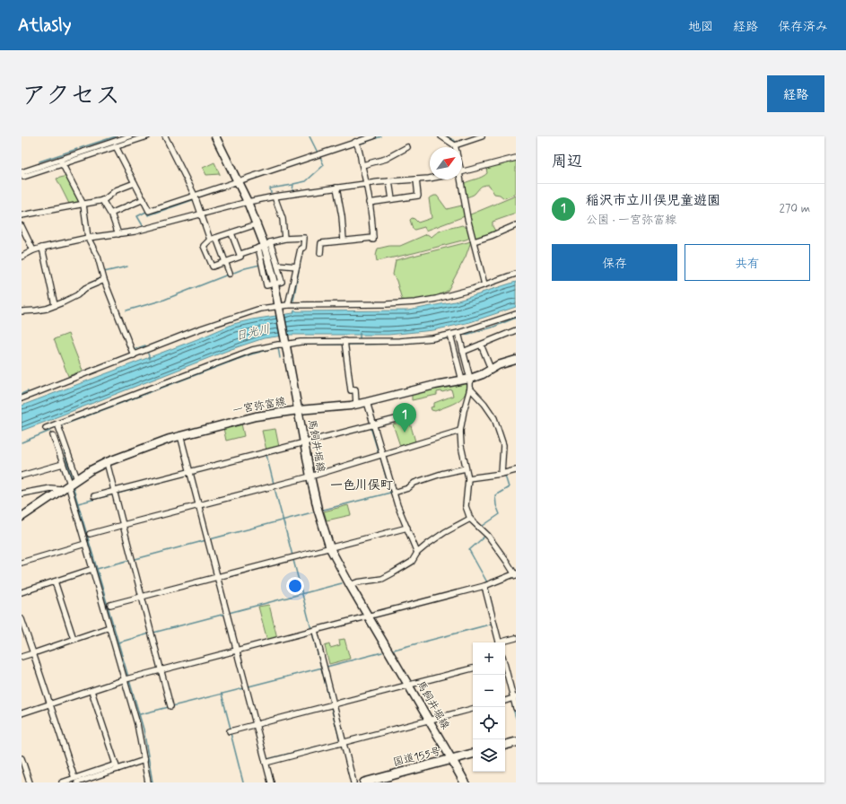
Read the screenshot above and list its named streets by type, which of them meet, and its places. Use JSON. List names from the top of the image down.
{
  "streets": {
    "main road": ["一宮弥富線", "馬飼井堀線", "国道155号"]
  },
  "crossings": [
    ["一宮弥富線", "馬飼井堀線"],
    ["馬飼井堀線", "国道155号"]
  ],
  "districts": ["一色川俣町"],
  "water": ["日光川"],
  "north": "top right",
  "page": {
    "header": "Atlasly",
    "nav": ["地図", "経路", "保存済み"],
    "title": "アクセス",
    "buttons": [
      "経路",
      ["保存", "共有"]
    ],
    "heading": "周辺",
    "list": [
      {
        "mark": "1",
        "name": "稲沢市立川俣児童遊園",
        "note": "公園 · 一宮弥富線",
        "value": "270 m"
      }
    ],
    "pins": "1",
    "map_buttons": ["+", "−"]
  }
}
